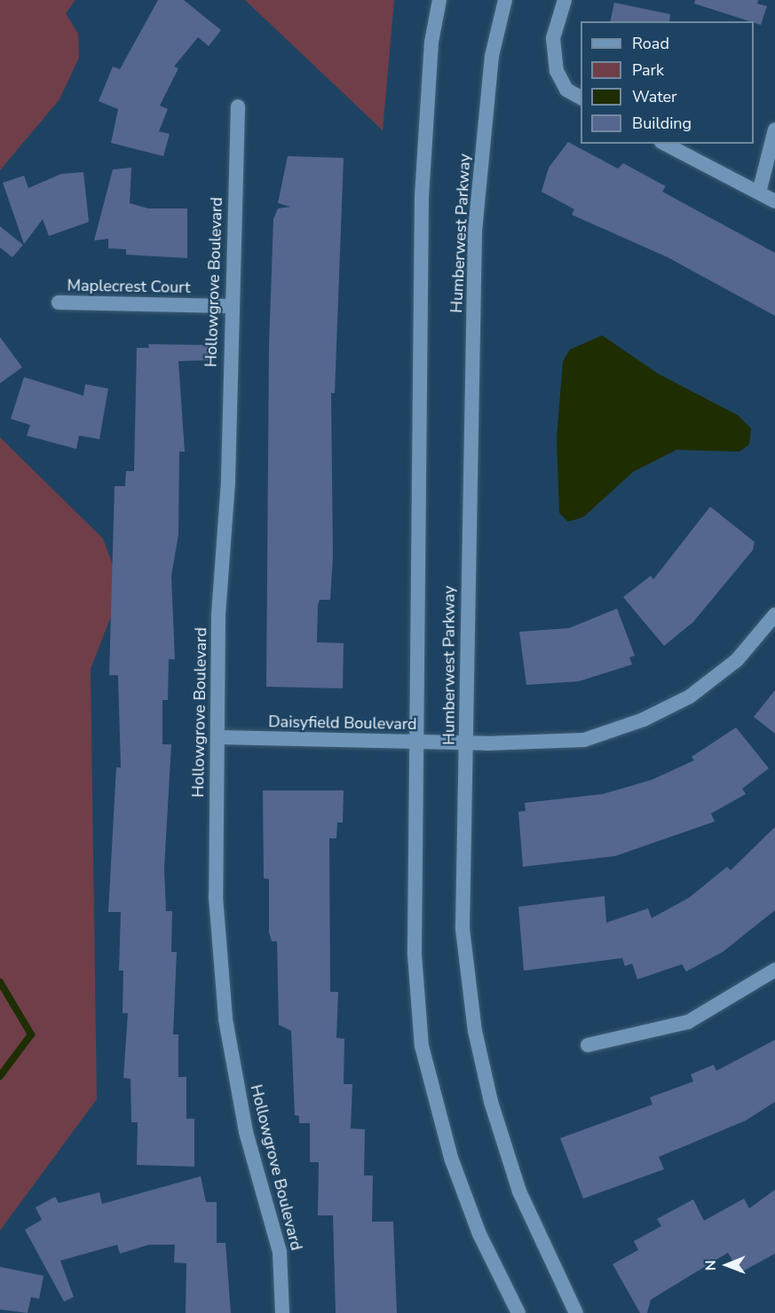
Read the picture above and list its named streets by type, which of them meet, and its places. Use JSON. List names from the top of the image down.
{
  "streets": {
    "main road": [
      "Humberwest Parkway",
      "Hollowgrove Boulevard",
      "Maplecrest Court",
      "Daisyfield Boulevard"
    ]
  },
  "crossings": [
    ["Humberwest Parkway", "Daisyfield Boulevard"],
    ["Hollowgrove Boulevard", "Maplecrest Court"],
    ["Hollowgrove Boulevard", "Daisyfield Boulevard"]
  ],
  "legend": [
    "Road",
    "Park",
    "Water",
    "Building"
  ],
  "north": "left"
}
